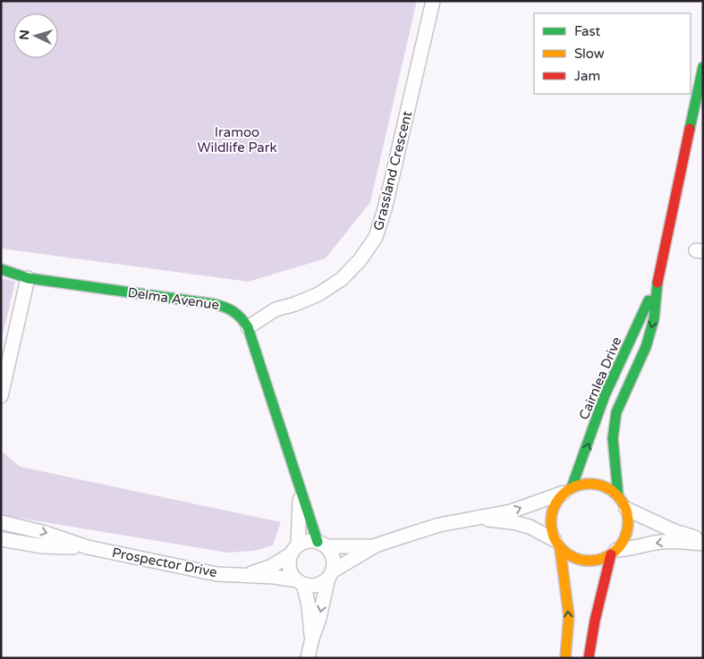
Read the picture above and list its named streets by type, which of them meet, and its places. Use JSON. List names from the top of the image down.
{
  "streets": {
    "street": [
      "Grassland Crescent",
      "Delma Avenue",
      "Cairnlea Drive",
      "Prospector Drive"
    ]
  },
  "crossings": [
    ["Grassland Crescent", "Delma Avenue"],
    ["Delma Avenue", "Prospector Drive"]
  ],
  "parks": ["Iramoo Wildlife Park"],
  "legend": ["Fast", "Slow", "Jam"],
  "north": "left"
}
